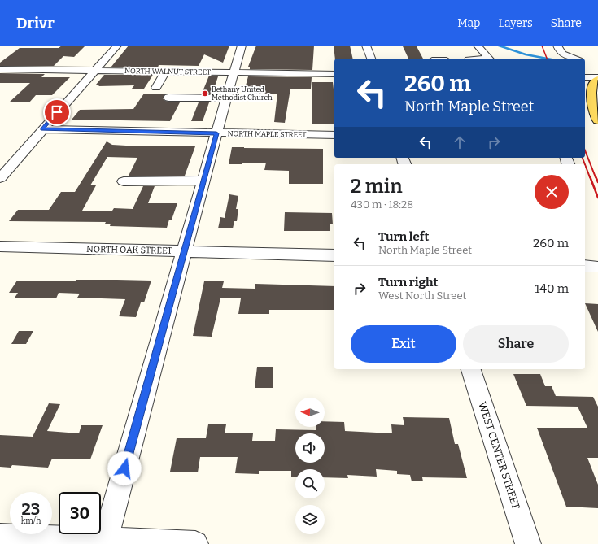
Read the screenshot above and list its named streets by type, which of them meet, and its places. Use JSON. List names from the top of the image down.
{
  "streets": {
    "street": [
      "NORTH WALNUT STREET",
      "NORTH MAPLE STREET",
      "NORTH OAK STREET",
      "WEST CENTER STREET"
    ]
  },
  "places": ["Bethany United Methodist Church"],
  "north": "left",
  "page": {
    "header": "Drivr",
    "nav": ["Map", "Layers", "Share"],
    "turn": ["260 m", "North Maple Street"],
    "heading": ["2 min", "430 m · 18:28"],
    "list": [
      {
        "name": "Turn left",
        "note": "North Maple Street",
        "value": "260 m"
      },
      {
        "name": "Turn right",
        "note": "West North Street",
        "value": "140 m"
      }
    ],
    "buttons": ["Exit", "Share"],
    "speed": "23 km/h",
    "limit": "30"
  }
}
